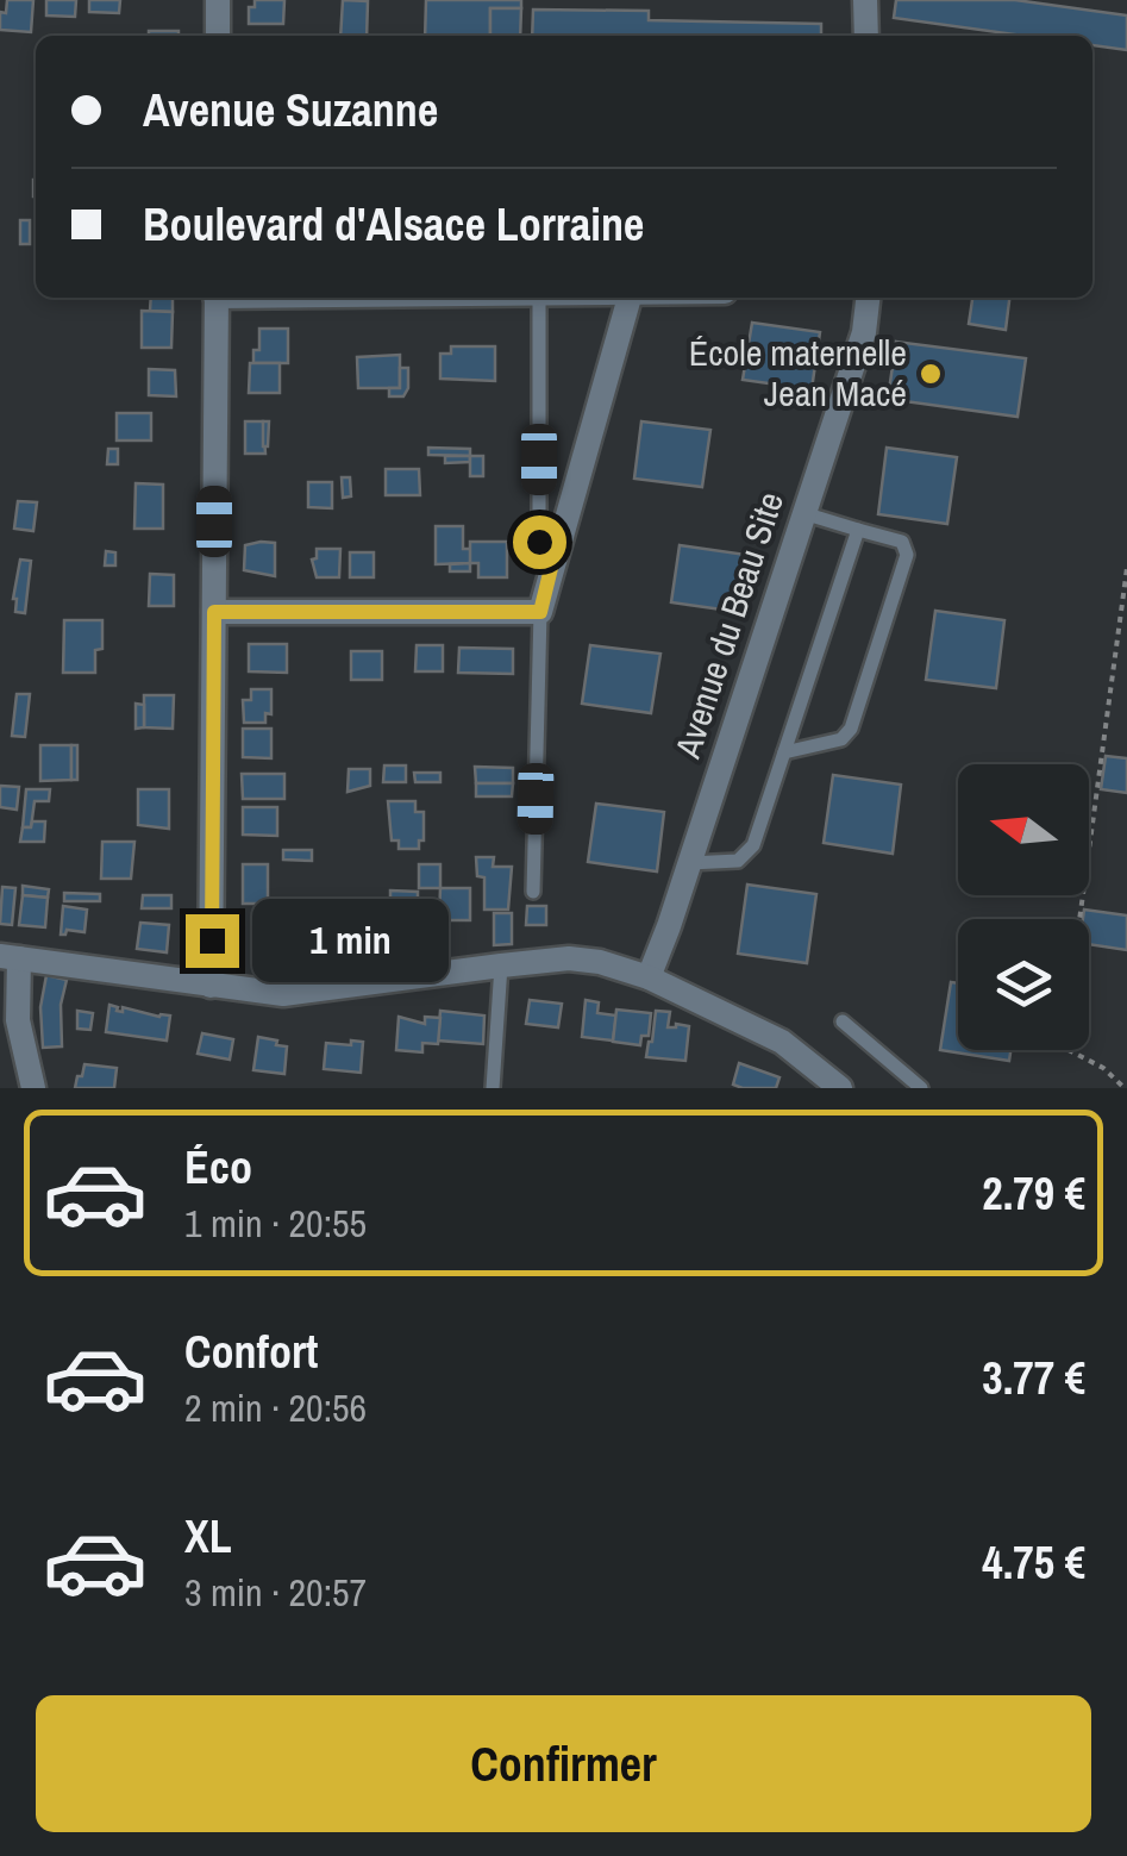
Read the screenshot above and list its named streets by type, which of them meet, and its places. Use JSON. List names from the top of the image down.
{
  "streets": {
    "street": ["Avenue du Beau Site"]
  },
  "places": ["École maternelle Jean Macé"],
  "north": "left",
  "page": {
    "banner": ["Avenue Suzanne", "Boulevard d'Alsace Lorraine"],
    "bubble": "1 min",
    "list": [
      {
        "name": "Éco",
        "note": "1 min · 20:55",
        "value": "2.79 €"
      },
      {
        "name": "Confort",
        "note": "2 min · 20:56",
        "value": "3.77 €"
      },
      {
        "name": "XL",
        "note": "3 min · 20:57",
        "value": "4.75 €"
      }
    ],
    "buttons": "Confirmer"
  }
}
